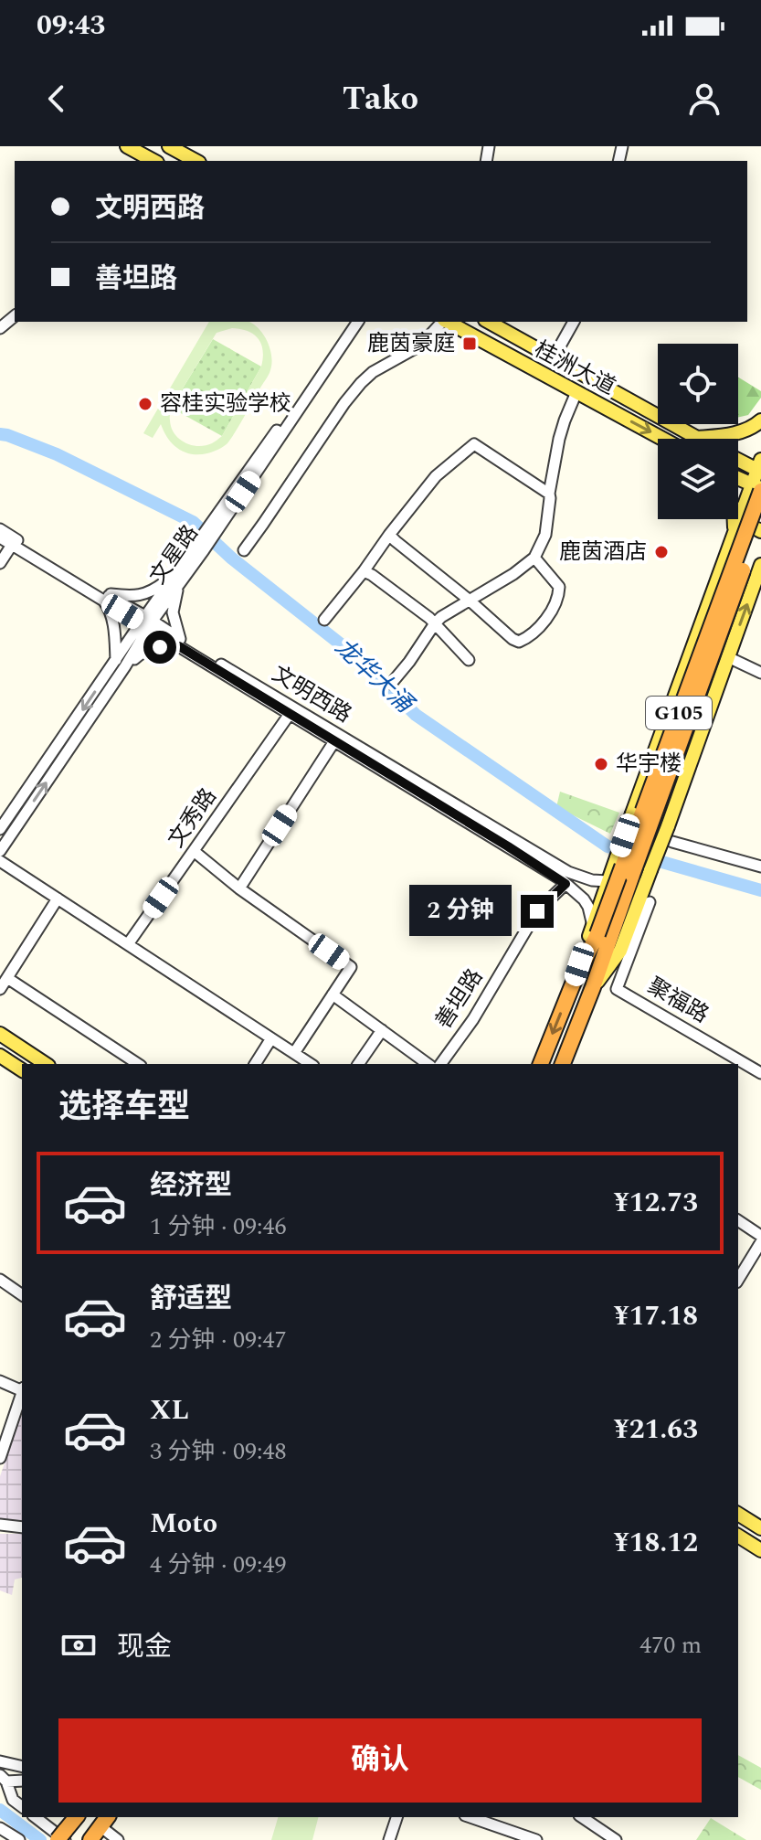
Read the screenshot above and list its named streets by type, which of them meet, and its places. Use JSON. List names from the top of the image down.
{
  "streets": {
    "highway": ["G105"],
    "main road": ["桂洲大道"],
    "street": [
      "文星路",
      "文明西路",
      "文秀路",
      "善坦路",
      "聚福路"
    ]
  },
  "crossings": [
    ["文星路", "文明西路"],
    ["文明西路", "G105"],
    ["文明西路", "文秀路"],
    ["文明西路", "善坦路"]
  ],
  "water": ["龙华大涌"],
  "places": {
    "transit": ["鹿茵豪庭"],
    "other": ["容桂实验学校", "鹿茵酒店", "华宇楼"]
  },
  "page": {
    "status": "09:43",
    "header": "Tako",
    "banner": ["文明西路", "善坦路"],
    "bubble": "2 分钟",
    "heading": "选择车型",
    "list": [
      {
        "name": "经济型",
        "note": "1 分钟 · 09:46",
        "value": "¥12.73"
      },
      {
        "name": "舒适型",
        "note": "2 分钟 · 09:47",
        "value": "¥17.18"
      },
      {
        "name": "XL",
        "note": "3 分钟 · 09:48",
        "value": "¥21.63"
      },
      {
        "name": "Moto",
        "note": "4 分钟 · 09:49",
        "value": "¥18.12"
      }
    ],
    "pay": ["现金", "470 m"],
    "buttons": "确认"
  }
}
